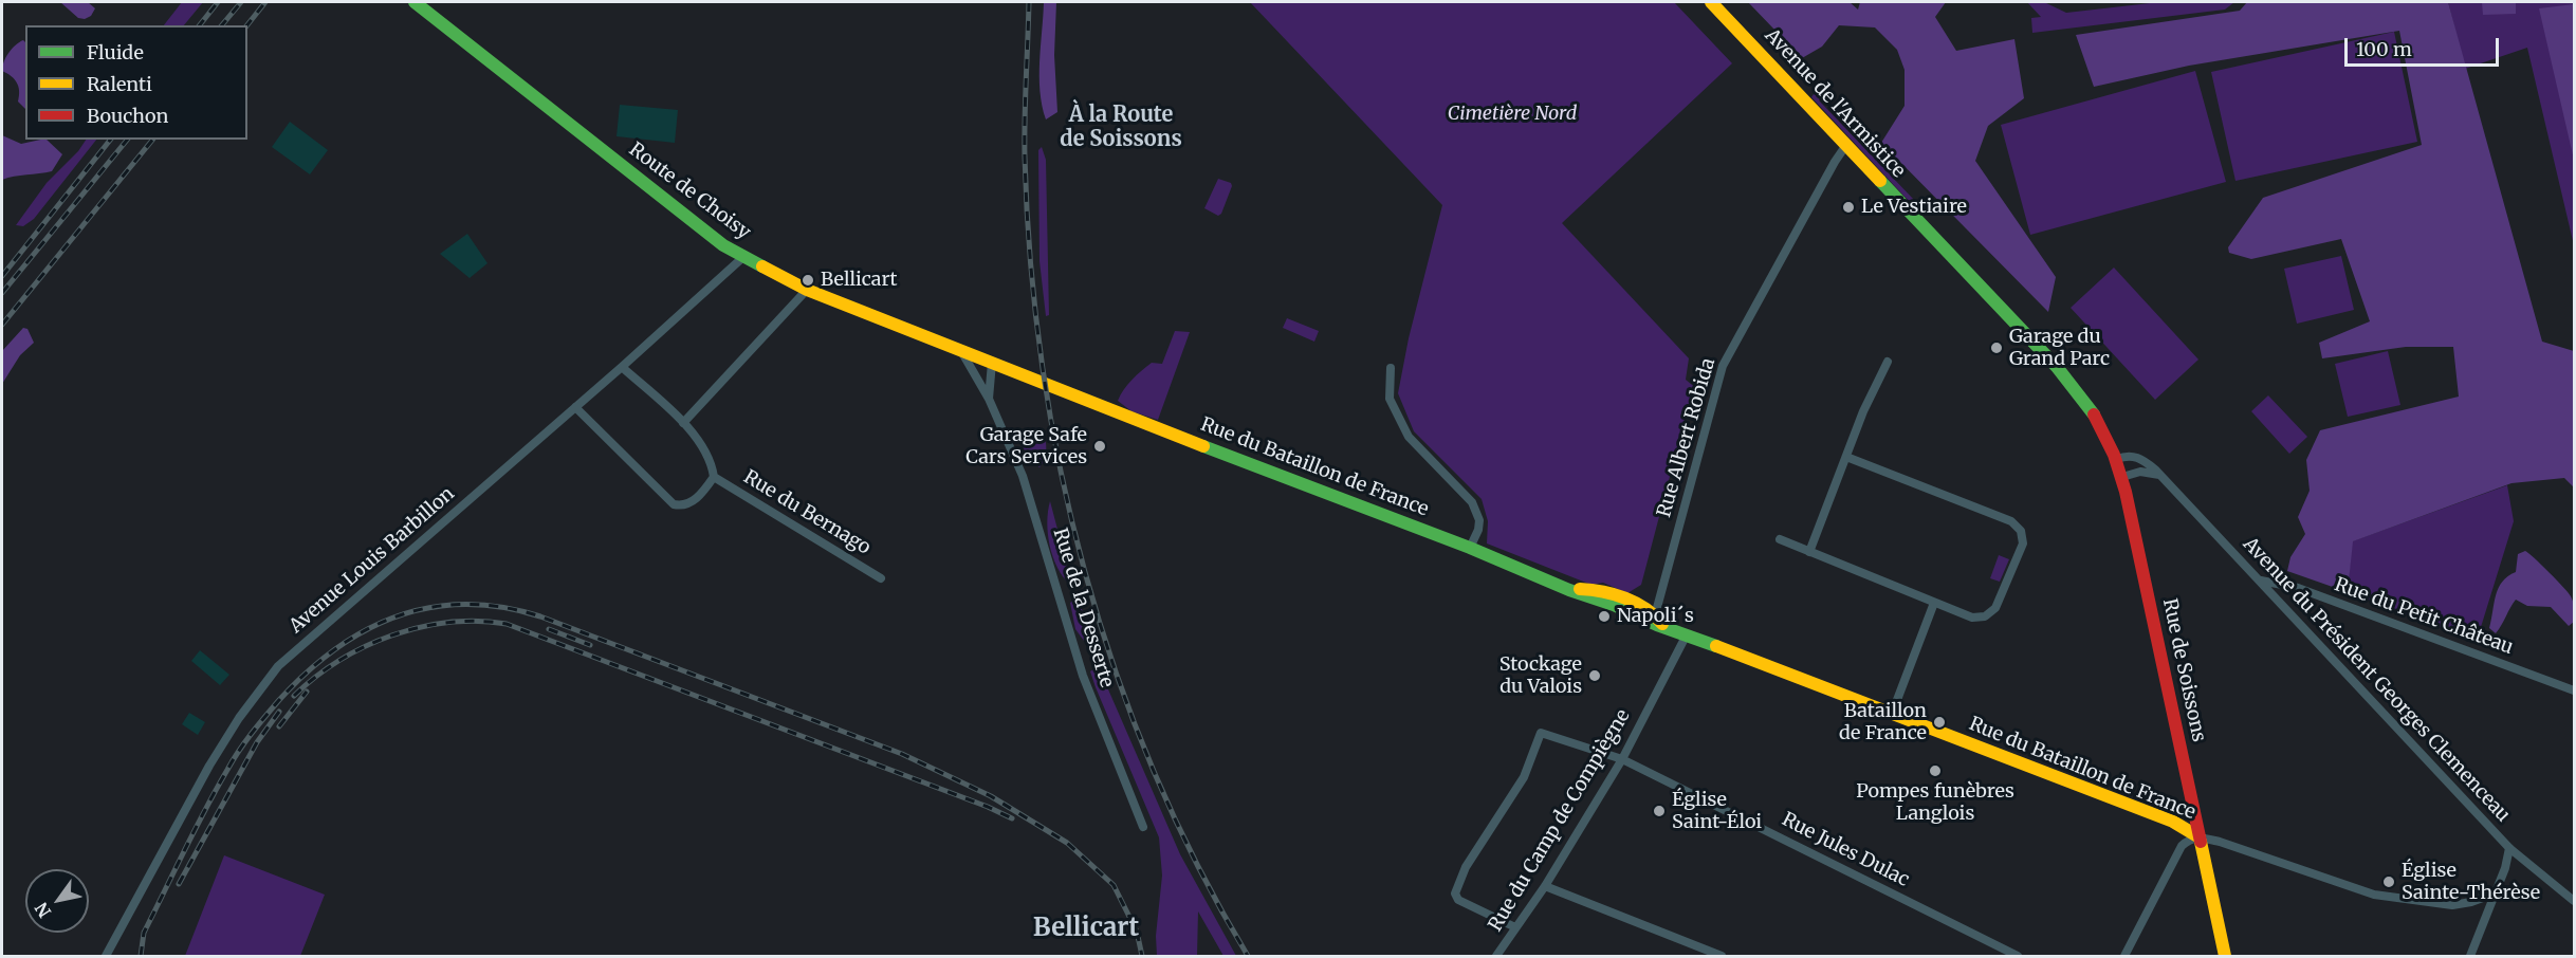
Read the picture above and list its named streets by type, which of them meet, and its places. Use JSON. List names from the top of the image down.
{
  "streets": {
    "street": [
      "Avenue de l'Armistice",
      "Route de Choisy",
      "Rue Albert Robida",
      "Rue du Bataillon de France",
      "Rue du Bernago",
      "Avenue Louis Barbillon",
      "Rue de la Desserte",
      "Rue du Petit Château",
      "Rue de Soissons",
      "Avenue du Président Georges Clemenceau",
      "Rue du Camp de Compiègne",
      "Rue Jules Dulac"
    ]
  },
  "crossings": [
    ["Avenue de l'Armistice", "Rue Albert Robida"],
    ["Avenue de l'Armistice", "Rue de Soissons"],
    ["Route de Choisy", "Rue du Bataillon de France"],
    ["Route de Choisy", "Avenue Louis Barbillon"],
    ["Route de Choisy", "Rue de la Desserte"],
    ["Rue Albert Robida", "Rue du Bataillon de France"],
    ["Rue du Bataillon de France", "Rue de Soissons"],
    ["Rue du Bataillon de France", "Rue du Camp de Compiègne"],
    ["Rue du Bernago", "Avenue Louis Barbillon"],
    ["Rue du Petit Château", "Avenue du Président Georges Clemenceau"],
    ["Rue de Soissons", "Avenue du Président Georges Clemenceau"],
    ["Rue du Camp de Compiègne", "Rue Jules Dulac"]
  ],
  "districts": ["À la Route de Soissons", "Bellicart"],
  "parks": ["Cimetière Nord"],
  "places": [
    "Le Vestiaire",
    "Bellicart",
    "Garage du Grand Parc",
    "Garage Safe Cars Services",
    "Napoli´s",
    "Stockage du Valois",
    "Bataillon de France",
    "Pompes funèbres Langlois",
    "Église Saint-Éloi",
    "Église Sainte-Thérèse"
  ],
  "legend": ["Fluide", "Ralenti", "Bouchon"],
  "scale_bar": "100 m",
  "north": "bottom left"
}
